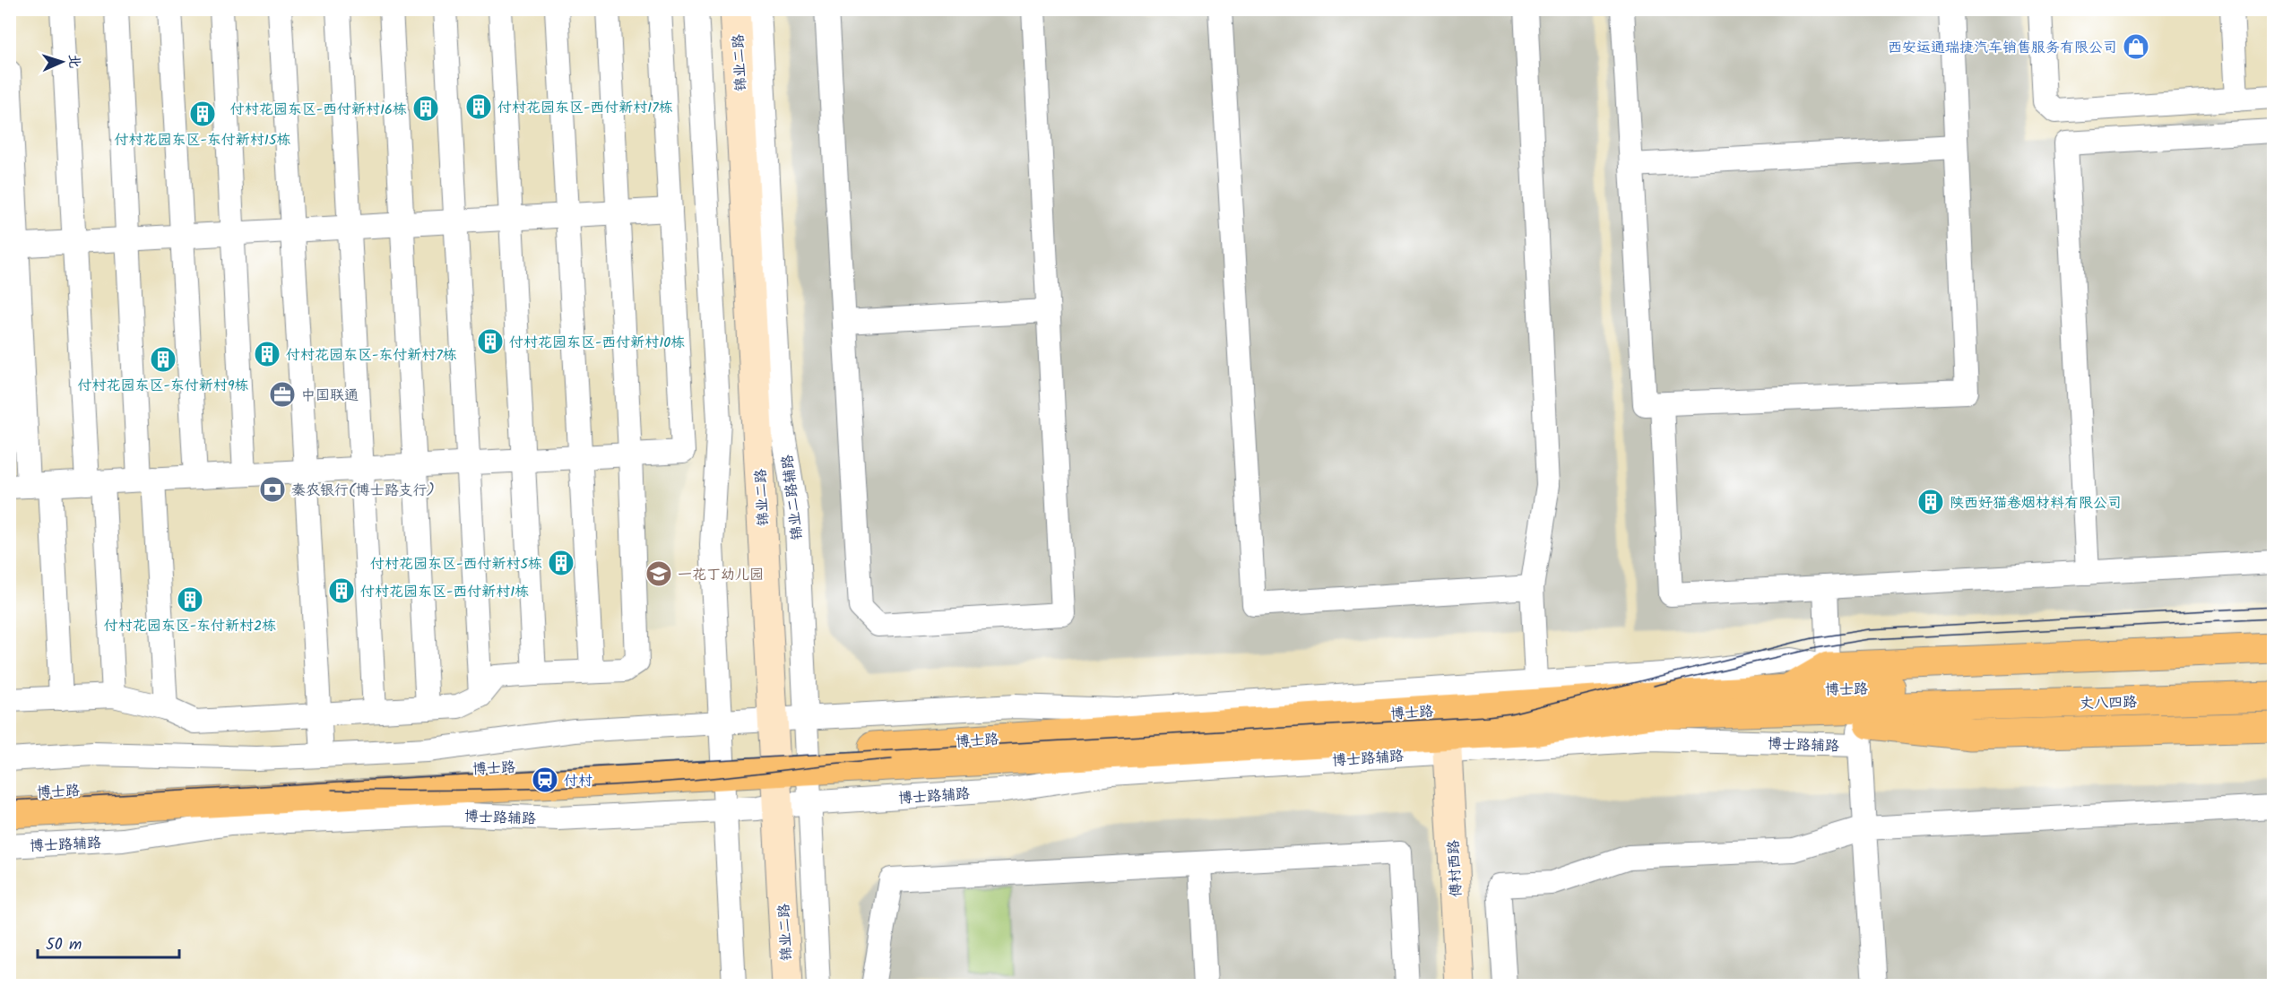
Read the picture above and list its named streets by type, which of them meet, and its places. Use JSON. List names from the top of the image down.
{
  "streets": {
    "main road": [
      "锦业二路",
      "博士路",
      "丈八四路",
      "傅村西路"
    ],
    "street": ["锦业二路辅路", "博士路辅路"]
  },
  "crossings": [
    ["锦业二路", "博士路"],
    ["锦业二路", "博士路辅路"],
    ["锦业二路辅路", "博士路"],
    ["锦业二路辅路", "博士路辅路"],
    ["博士路", "丈八四路"],
    ["博士路辅路", "傅村西路"]
  ],
  "places": {
    "shop": ["西安运通瑞捷汽车销售服务有限公司"],
    "building": [
      "付村花园东区-西付新村17栋",
      "付村花园东区-西付新村16栋",
      "付村花园东区-东付新村15栋",
      "付村花园东区-西付新村10栋",
      "付村花园东区-东付新村7栋",
      "付村花园东区-东付新村9栋",
      "陕西好猫卷烟材料有限公司",
      "付村花园东区-西付新村5栋",
      "付村花园东区-西付新村1栋",
      "付村花园东区-东付新村2栋"
    ],
    "office": ["中国联通"],
    "bank": ["秦农银行(博士路支行)"],
    "school or university": ["一花丁幼儿园"],
    "station": ["付村"]
  },
  "scale_bar": "50 m",
  "north": "right"
}
